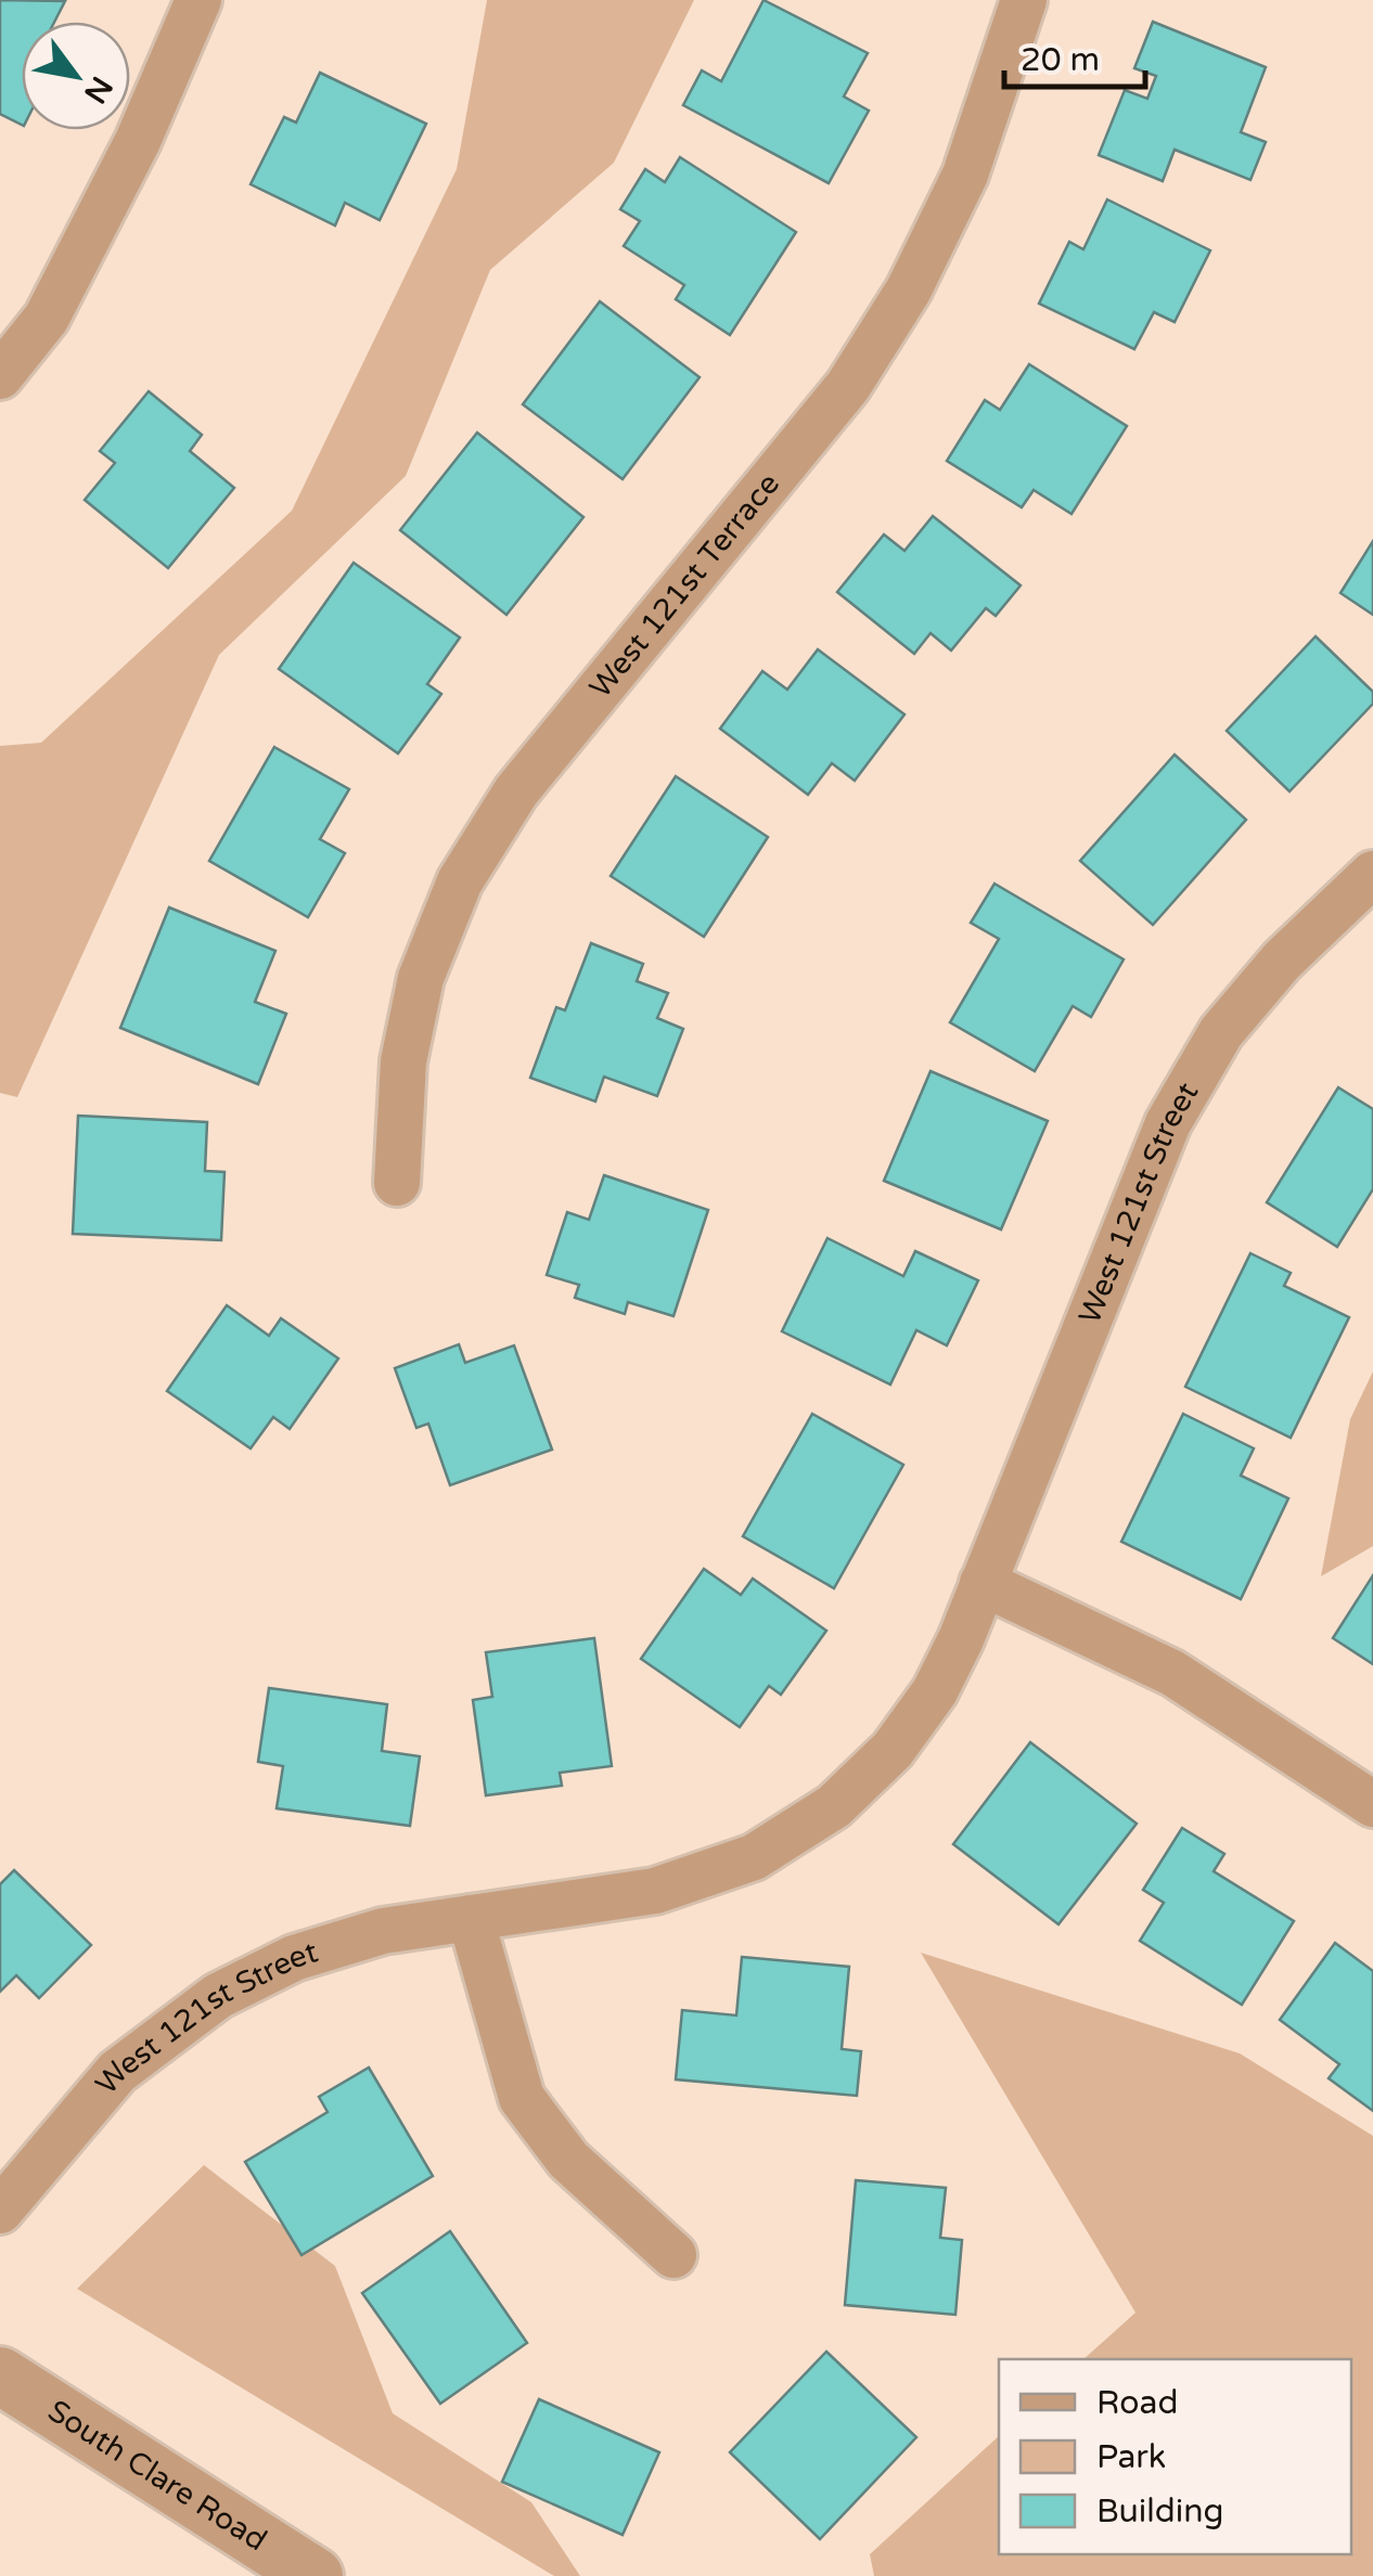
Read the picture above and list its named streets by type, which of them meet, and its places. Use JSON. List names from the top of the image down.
{
  "streets": {
    "street": ["West 121st Terrace", "West 121st Street", "South Clare Road"]
  },
  "legend": ["Road", "Park", "Building"],
  "scale_bar": "20 m",
  "north": "bottom right"
}
